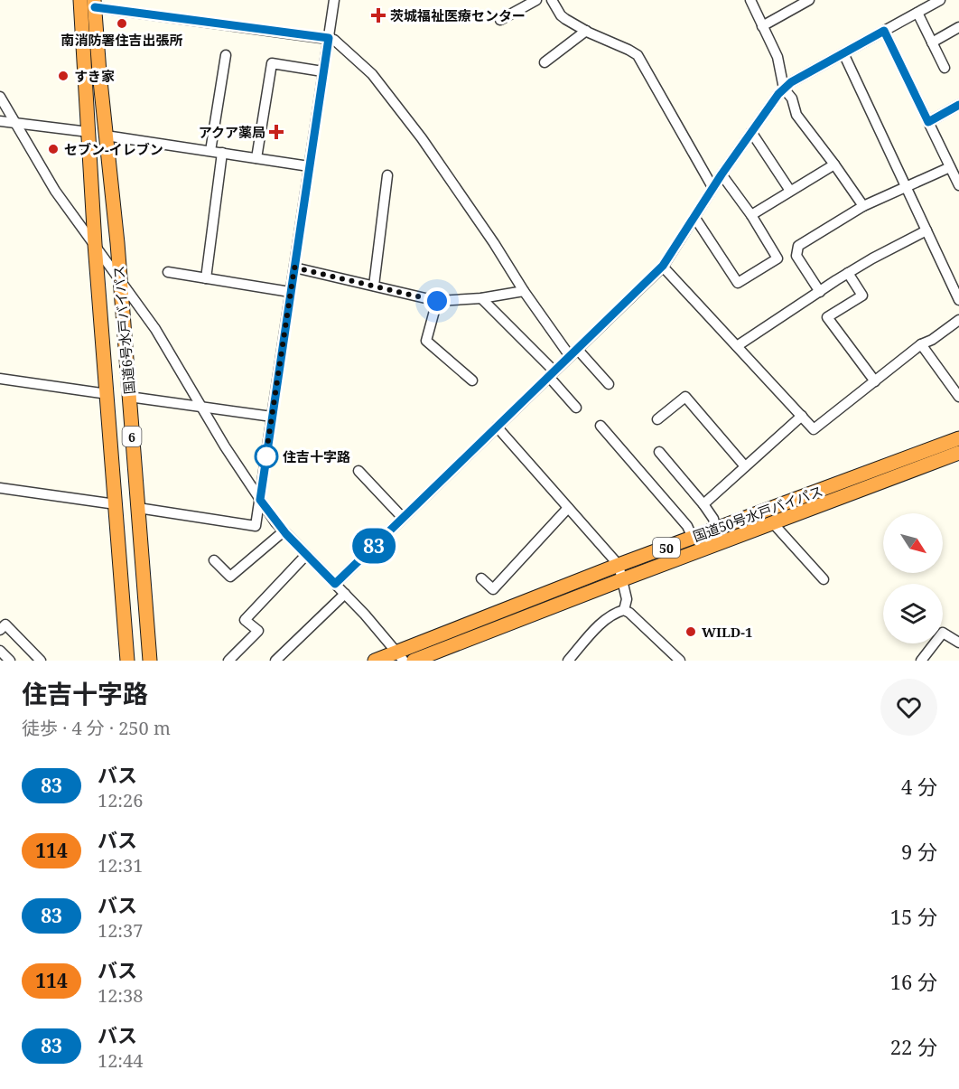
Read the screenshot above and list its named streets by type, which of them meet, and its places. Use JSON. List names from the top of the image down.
{
  "streets": {
    "highway": [
      "国道6号水戸バイパス",
      "6",
      "国道50号水戸バイパス",
      "50"
    ]
  },
  "places": {
    "health": ["茨城福祉医療センター", "アクア薬局"],
    "other": [
      "南消防署住吉出張所",
      "すき家",
      "セブン-イレブン",
      "住吉十字路",
      "WILD-1"
    ]
  },
  "lines": ["bus line 83"],
  "north": "bottom right",
  "page": {
    "on_map": "83",
    "heading": ["住吉十字路", "徒歩 · 4 分 · 250 m"],
    "list": [
      {
        "mark": "83",
        "name": "バス",
        "note": "12:26",
        "value": "4 分"
      },
      {
        "mark": "114",
        "name": "バス",
        "note": "12:31",
        "value": "9 分"
      },
      {
        "mark": "83",
        "name": "バス",
        "note": "12:37",
        "value": "15 分"
      },
      {
        "mark": "114",
        "name": "バス",
        "note": "12:38",
        "value": "16 分"
      },
      {
        "mark": "83",
        "name": "バス",
        "note": "12:44",
        "value": "22 分"
      }
    ]
  }
}
